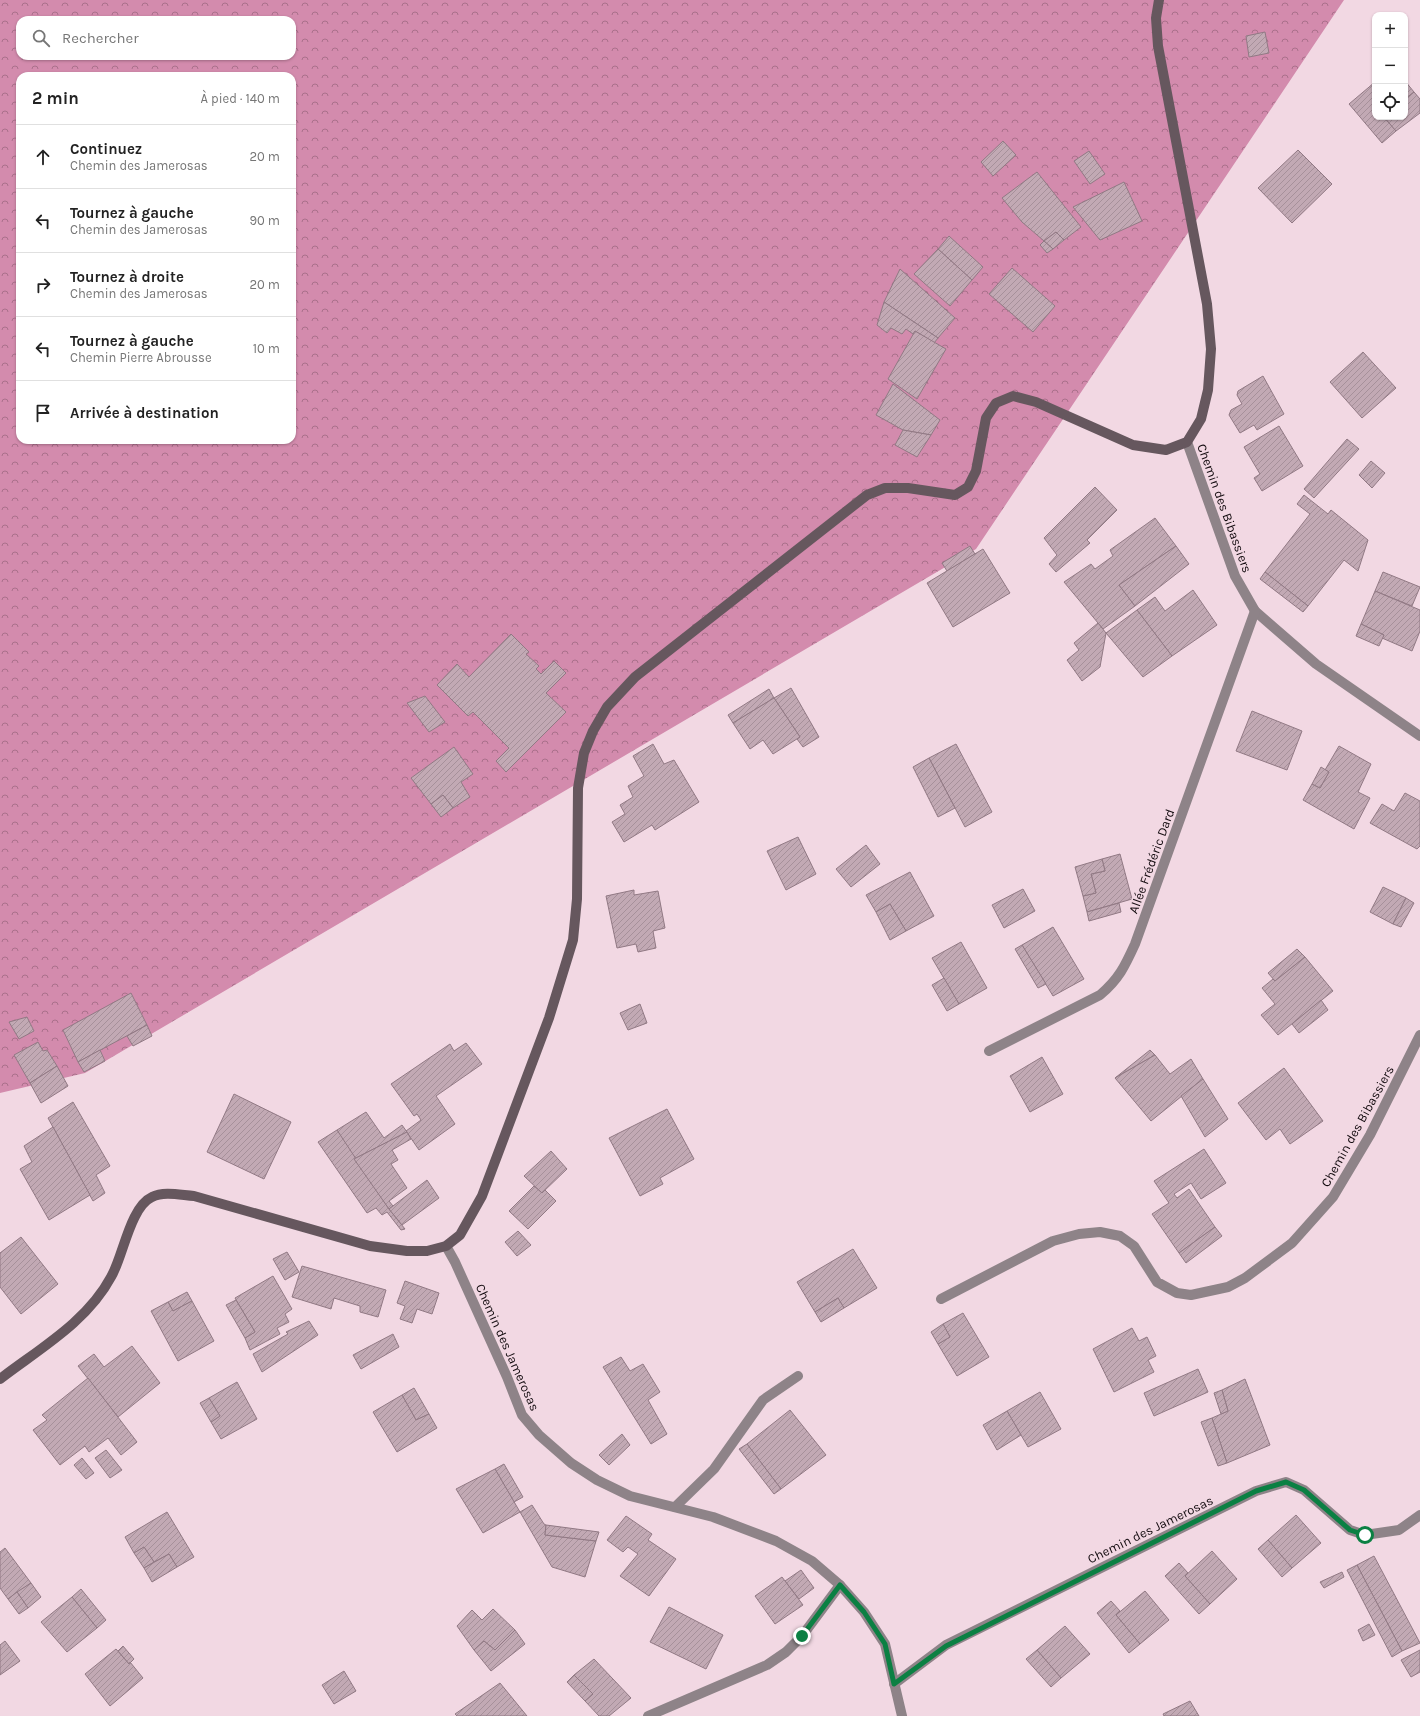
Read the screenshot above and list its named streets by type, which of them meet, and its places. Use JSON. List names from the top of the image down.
{
  "streets": {
    "street": ["Chemin des Bibassiers", "Allée Frédéric Dard", "Chemin des Jamerosas"]
  },
  "crossings": [
    ["Chemin des Bibassiers", "Allée Frédéric Dard"]
  ],
  "page": {
    "map_buttons": ["+", "−"],
    "search": "Rechercher",
    "heading": ["2 min", "À pied · 140 m"],
    "list": [
      ["Continuez", "Chemin des Jamerosas", "20 m"],
      ["Tournez à gauche", "Chemin des Jamerosas", "90 m"],
      ["Tournez à droite", "Chemin des Jamerosas", "20 m"],
      ["Tournez à gauche", "Chemin Pierre Abrousse", "10 m"],
      "Arrivée à destination"
    ]
  }
}
